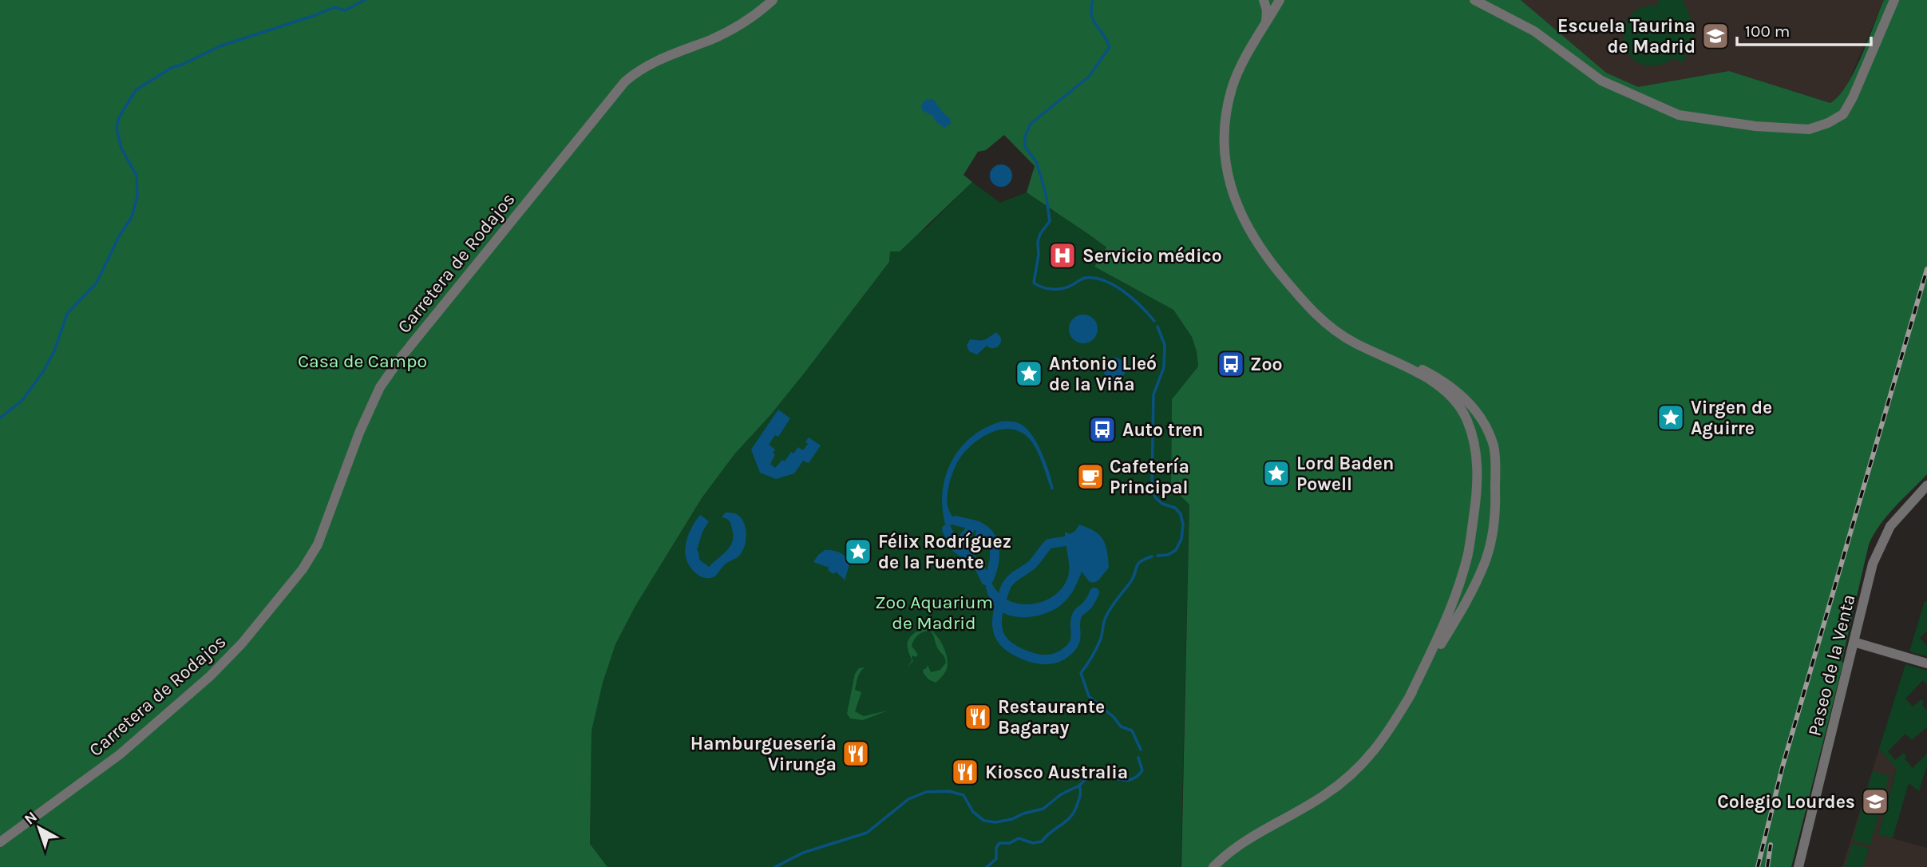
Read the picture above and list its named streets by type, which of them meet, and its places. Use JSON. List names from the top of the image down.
{
  "streets": {
    "street": ["Carretera de Rodajos", "Paseo de la Venta"]
  },
  "parks": ["Casa de Campo", "Zoo Aquarium de Madrid"],
  "places": {
    "school or university": ["Escuela Taurina de Madrid", "Colegio Lourdes"],
    "hospital": ["Servicio médico"],
    "bus stop": ["Zoo", "Auto tren"],
    "place": [
      "Antonio Lleó de la Viña",
      "Virgen de Aguirre",
      "Lord Baden Powell",
      "Félix Rodríguez de la Fuente"
    ],
    "cafe": ["Cafetería Principal"],
    "restaurant": ["Restaurante Bagaray", "Hamburguesería Virunga", "Kiosco Australia"]
  },
  "scale_bar": "100 m",
  "north": "top left"
}
